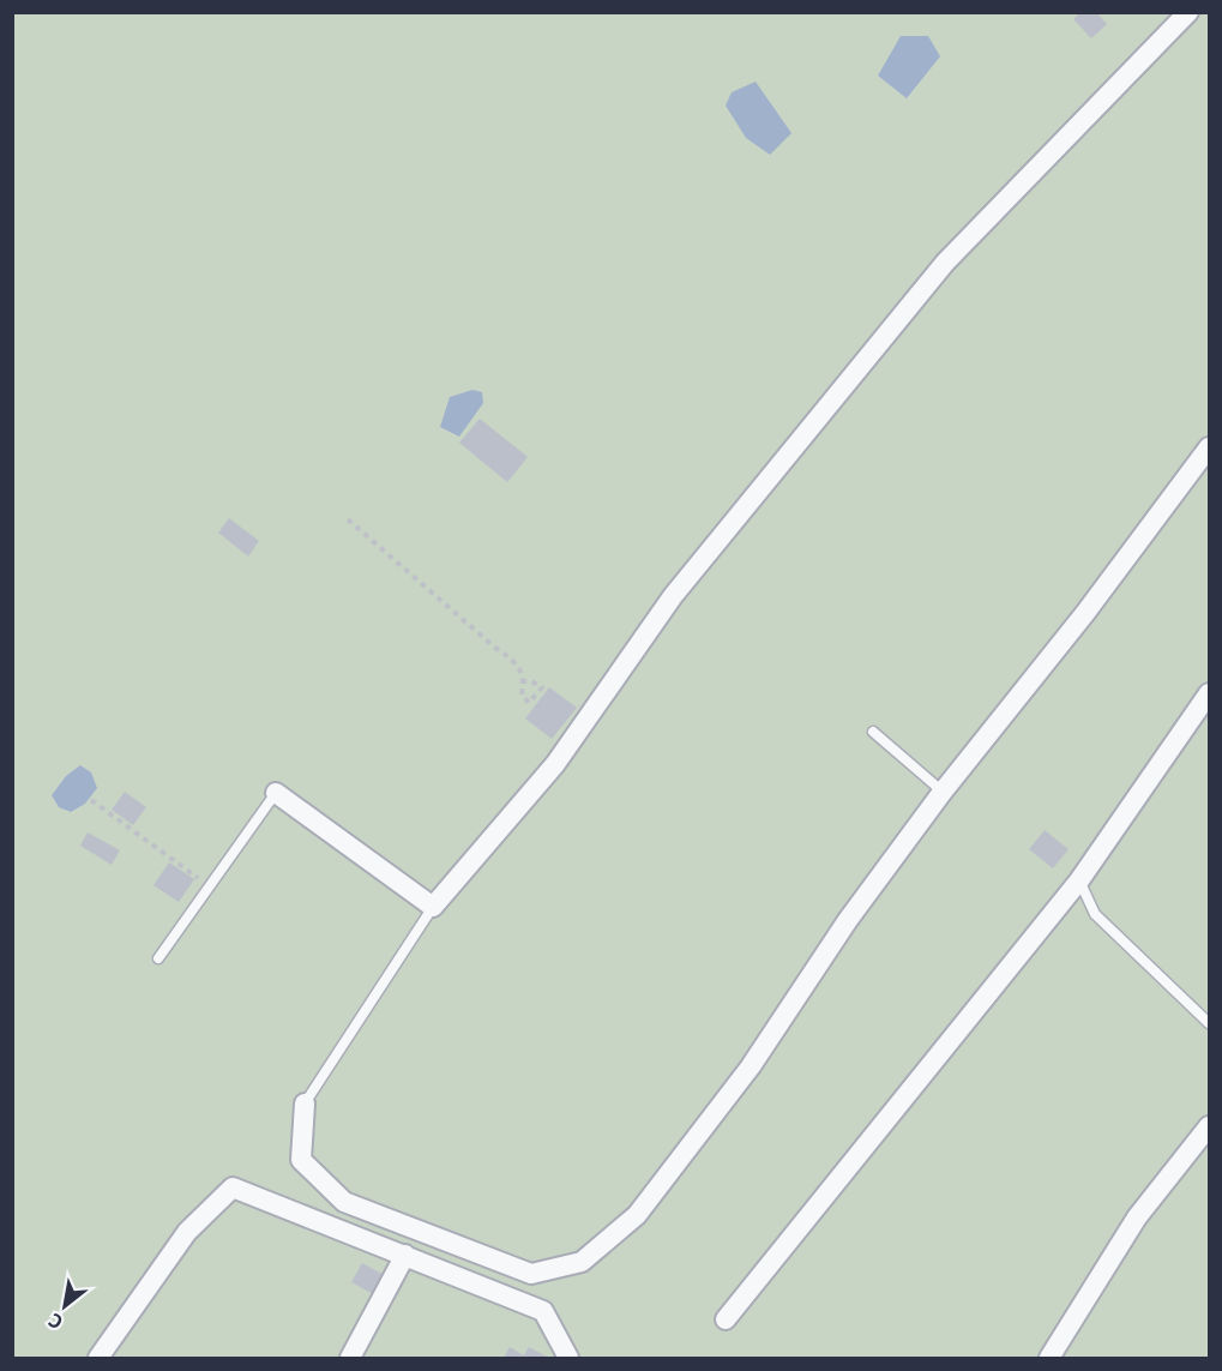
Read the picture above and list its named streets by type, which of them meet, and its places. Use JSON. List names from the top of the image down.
{
  "north": "bottom left"
}
